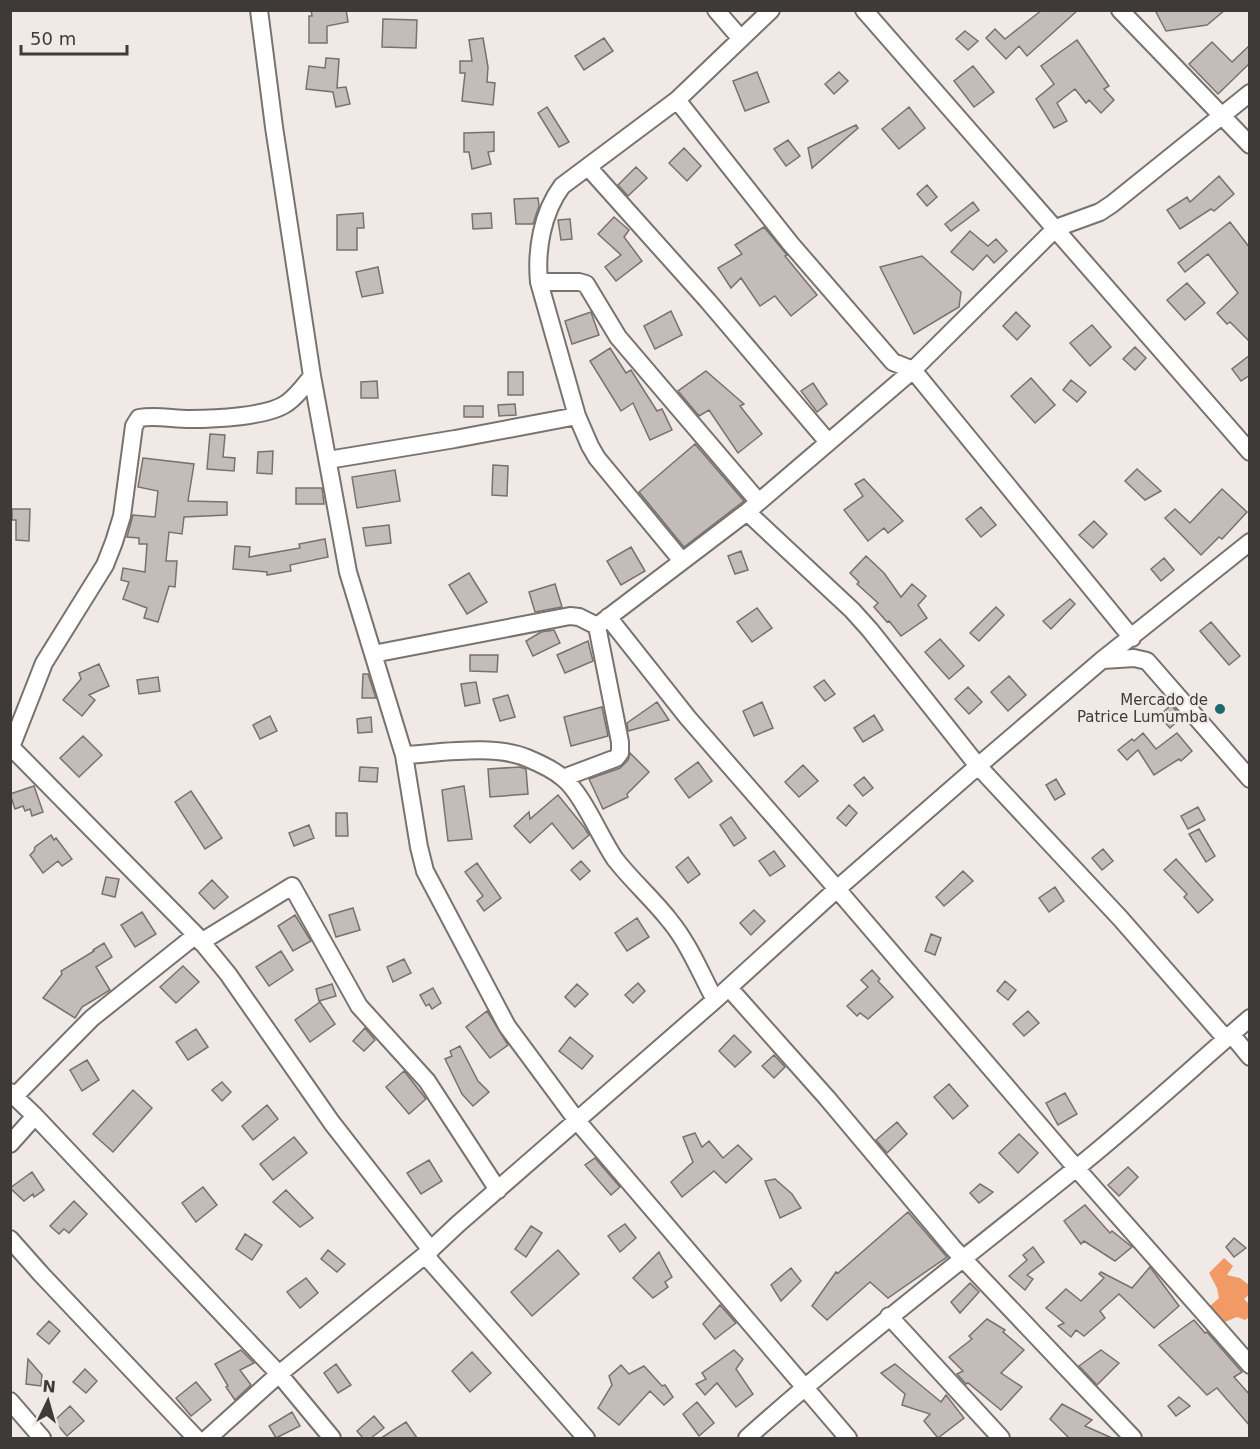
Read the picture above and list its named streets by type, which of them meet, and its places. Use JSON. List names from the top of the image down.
{
  "places": ["Mercado de Patrice Lumumba"],
  "scale_bar": "50 m",
  "north": "top"
}
